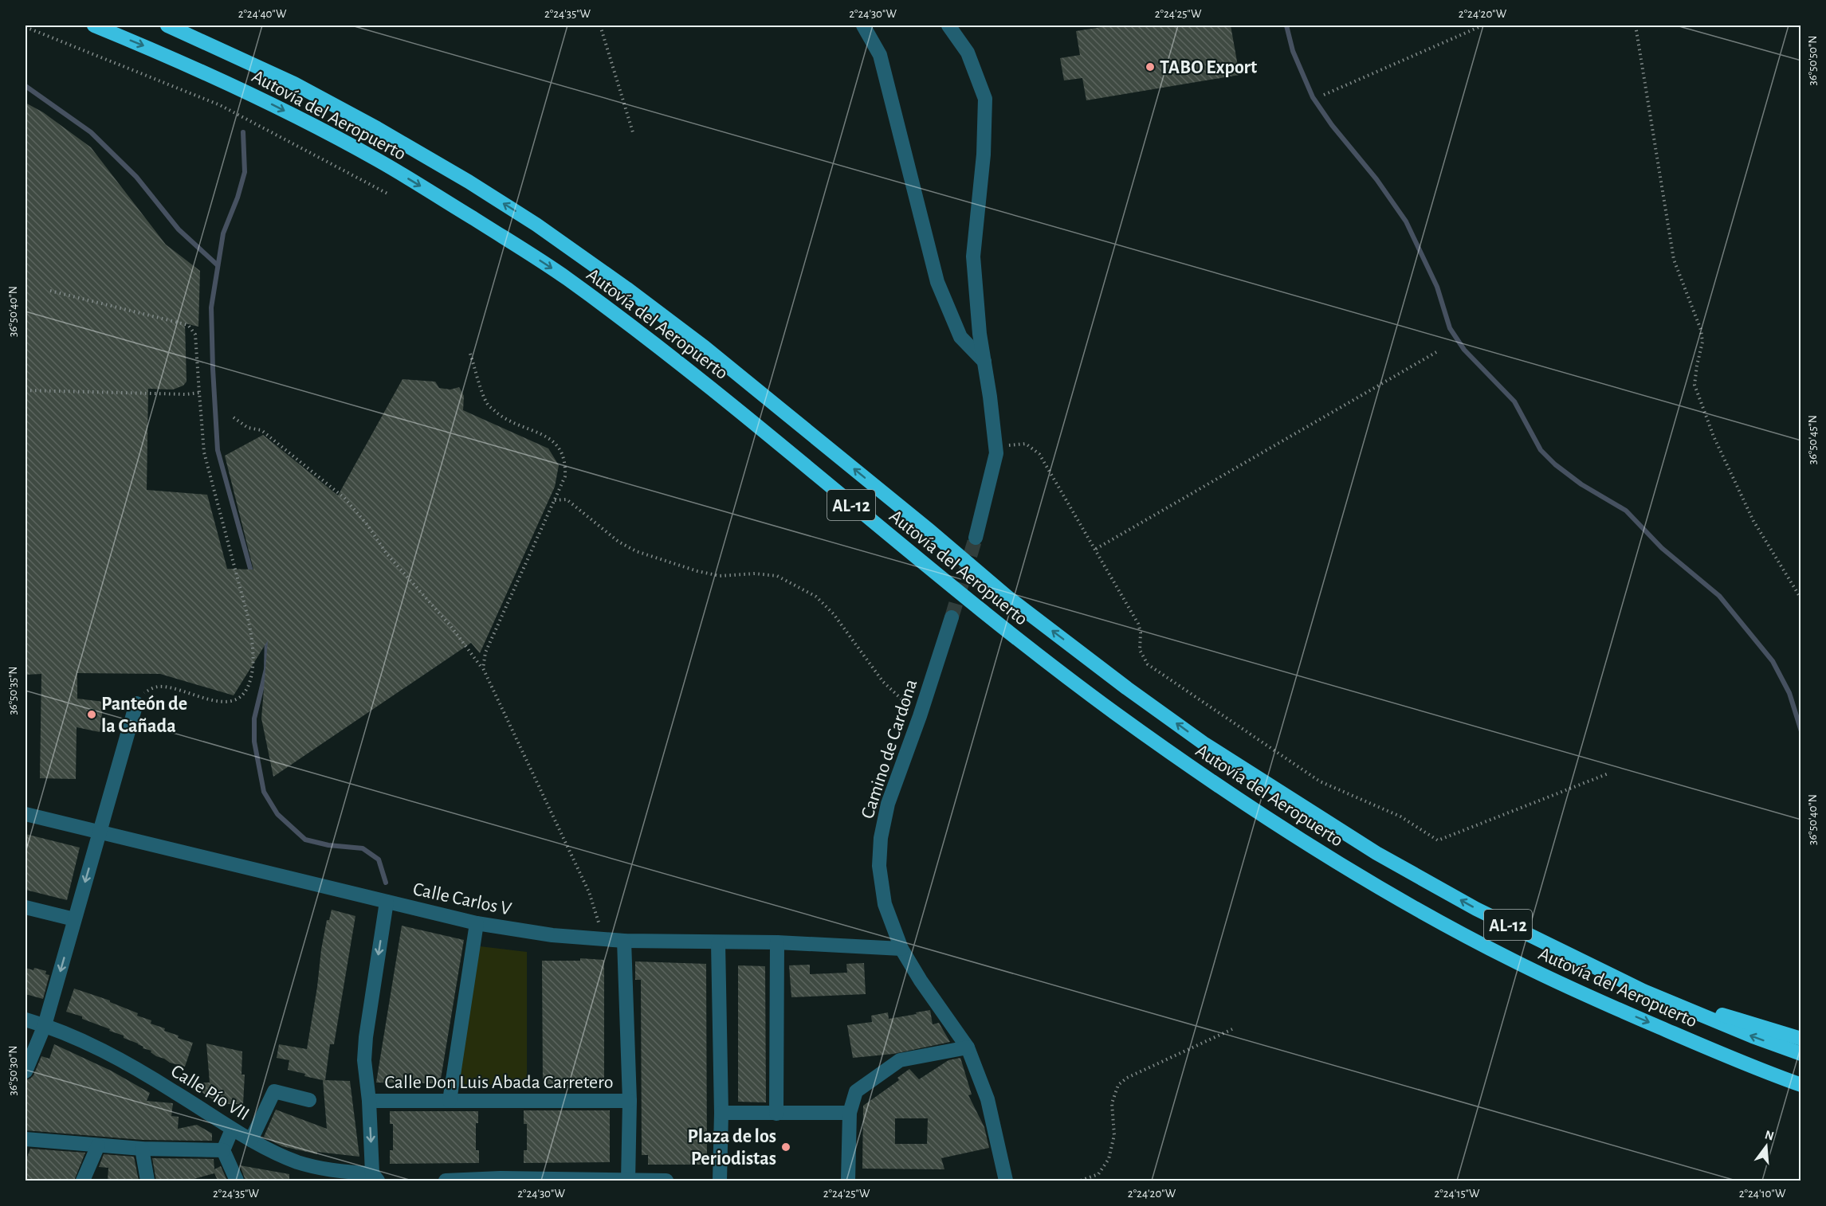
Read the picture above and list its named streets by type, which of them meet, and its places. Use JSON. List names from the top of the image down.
{
  "streets": {
    "highway": ["Autovía del Aeropuerto", "AL-12"],
    "street": [
      "Camino de Cardona",
      "Calle Carlos V",
      "Calle Don Luis Abada Carretero",
      "Calle Pío VII"
    ]
  },
  "crossings": [
    ["Camino de Cardona", "Calle Carlos V"]
  ],
  "places": ["TABO Export", "Panteón de la Cañada", "Plaza de los Periodistas"],
  "north": "top",
  "coordinates": [
    "2°24'40\"W",
    "2°24'35\"W",
    "2°24'30\"W",
    "2°24'25\"W",
    "2°24'20\"W",
    "36°50'50\"N",
    "36°50'40\"N",
    "36°50'45\"N",
    "36°50'35\"N",
    "36°50'30\"N",
    "2°24'15\"W",
    "2°24'10\"W"
  ]
}
